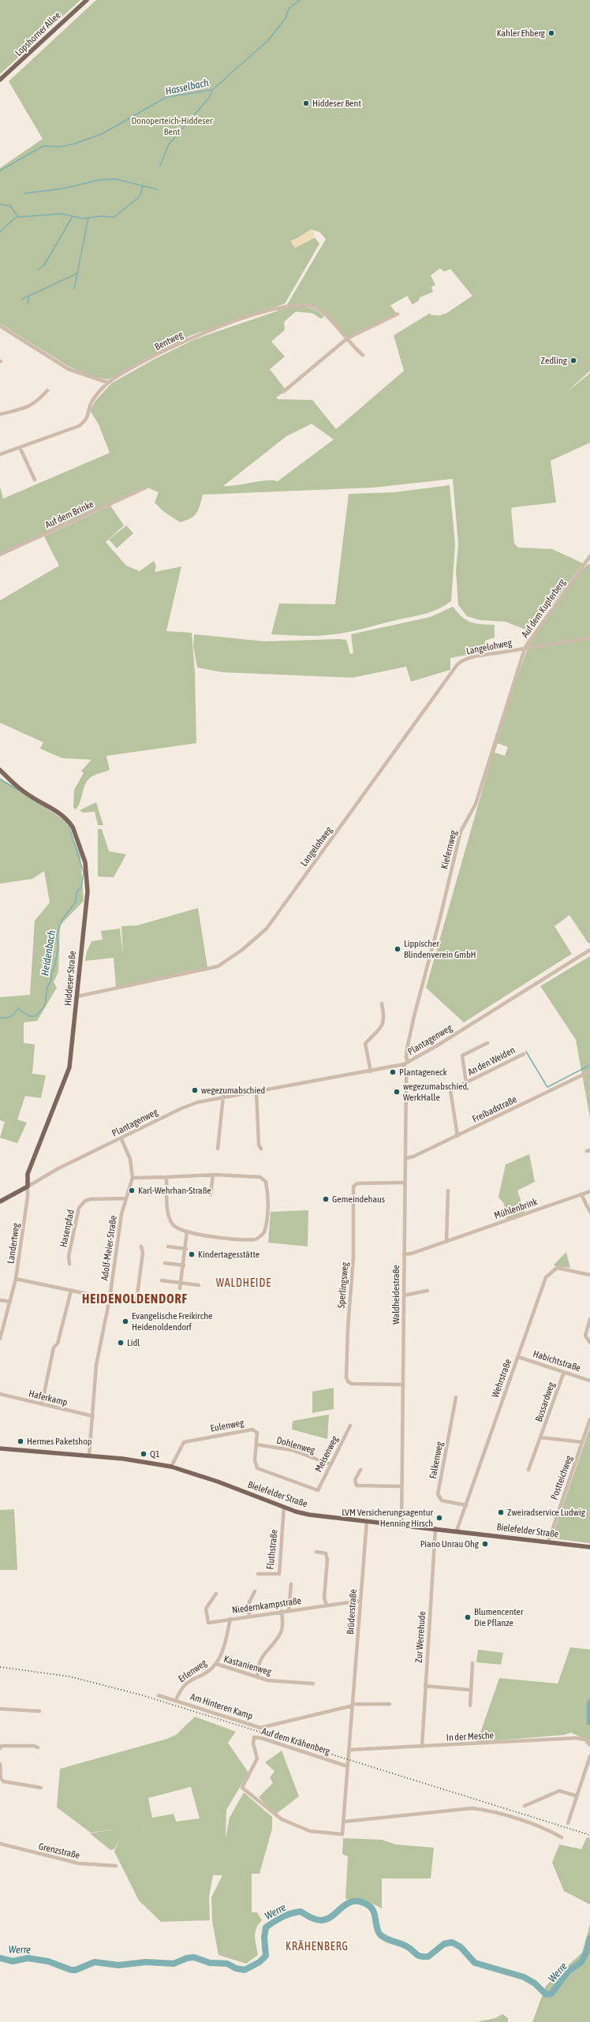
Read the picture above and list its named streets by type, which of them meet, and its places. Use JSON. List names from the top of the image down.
{
  "streets": {
    "main road": ["Lopshorner Allee", "Hiddeser Straße", "Bielefelder Straße"],
    "street": [
      "Bentweg",
      "Auf dem Brinke",
      "Auf dem Kupferberg",
      "Langelohweg",
      "Kiefernweg",
      "Plantagenweg",
      "An den Weiden",
      "Freibadstraße",
      "Mühlenbrink",
      "Hasenpfad",
      "Landertweg",
      "Adolf-Meier-Straße",
      "Sperlingsweg",
      "Waldheidestraße",
      "Habichtstraße",
      "Wehrstraße",
      "Haferkamp",
      "Bussardweg",
      "Eulenweg",
      "Dohlenweg",
      "Meisenweg",
      "Falkenweg",
      "Postteichweg",
      "Fluthstraße",
      "Niedernkampstraße",
      "Brüderstraße",
      "Zur Werrehude",
      "Kastanienweg",
      "Erlenweg",
      "Am Hinteren Kamp",
      "In der Mesche",
      "Auf dem Krähenberg",
      "Grenzstraße"
    ]
  },
  "crossings": [
    ["Auf dem Kupferberg", "Langelohweg"],
    ["Auf dem Kupferberg", "Kiefernweg"],
    ["Langelohweg", "Kiefernweg"],
    ["Langelohweg", "Hiddeser Straße"],
    ["Kiefernweg", "Plantagenweg"],
    ["Hiddeser Straße", "Plantagenweg"],
    ["Hiddeser Straße", "Landertweg"],
    ["Plantagenweg", "Landertweg"],
    ["Plantagenweg", "Adolf-Meier-Straße"],
    ["Plantagenweg", "Waldheidestraße"],
    ["An den Weiden", "Freibadstraße"],
    ["Freibadstraße", "Waldheidestraße"],
    ["Mühlenbrink", "Waldheidestraße"],
    ["Hasenpfad", "Adolf-Meier-Straße"],
    ["Adolf-Meier-Straße", "Haferkamp"],
    ["Adolf-Meier-Straße", "Bielefelder Straße"],
    ["Sperlingsweg", "Waldheidestraße"],
    ["Waldheidestraße", "Bielefelder Straße"],
    ["Habichtstraße", "Wehrstraße"],
    ["Habichtstraße", "Bussardweg"],
    ["Wehrstraße", "Falkenweg"],
    ["Wehrstraße", "Bielefelder Straße"],
    ["Eulenweg", "Dohlenweg"],
    ["Eulenweg", "Meisenweg"],
    ["Eulenweg", "Bielefelder Straße"],
    ["Dohlenweg", "Meisenweg"],
    ["Postteichweg", "Bielefelder Straße"],
    ["Bielefelder Straße", "Fluthstraße"],
    ["Bielefelder Straße", "Brüderstraße"],
    ["Bielefelder Straße", "Zur Werrehude"],
    ["Niedernkampstraße", "Brüderstraße"],
    ["Niedernkampstraße", "Erlenweg"],
    ["Brüderstraße", "Am Hinteren Kamp"],
    ["Brüderstraße", "In der Mesche"],
    ["Brüderstraße", "Auf dem Krähenberg"],
    ["Zur Werrehude", "In der Mesche"],
    ["Kastanienweg", "Erlenweg"],
    ["Erlenweg", "Am Hinteren Kamp"]
  ],
  "districts": ["WALDHEIDE", "HEIDENOLDENDORF", "KRÄHENBERG"],
  "water": ["Hasselbach", "Heidenbach", "Werre"],
  "parks": ["Donoperteich-Hiddeser Bent"],
  "places": [
    "Kahler Ehberg",
    "Hiddeser Bent",
    "Zedling",
    "Lippischer Blindenverein GmbH",
    "Plantageneck",
    "wegezumabschied",
    "wegezumabschied, WerkHalle",
    "Karl-Wehrhan-Straße",
    "Gemeindehaus",
    "Kindertagesstätte",
    "Evangelische Freikirche Heidenoldendorf",
    "Lidl",
    "Hermes Paketshop",
    "Q1",
    "Zweiradservice Ludwig",
    "LVM Versicherungsagentur Henning Hirsch",
    "Piano Unrau Ohg",
    "Blumencenter Die Pflanze"
  ]
}
